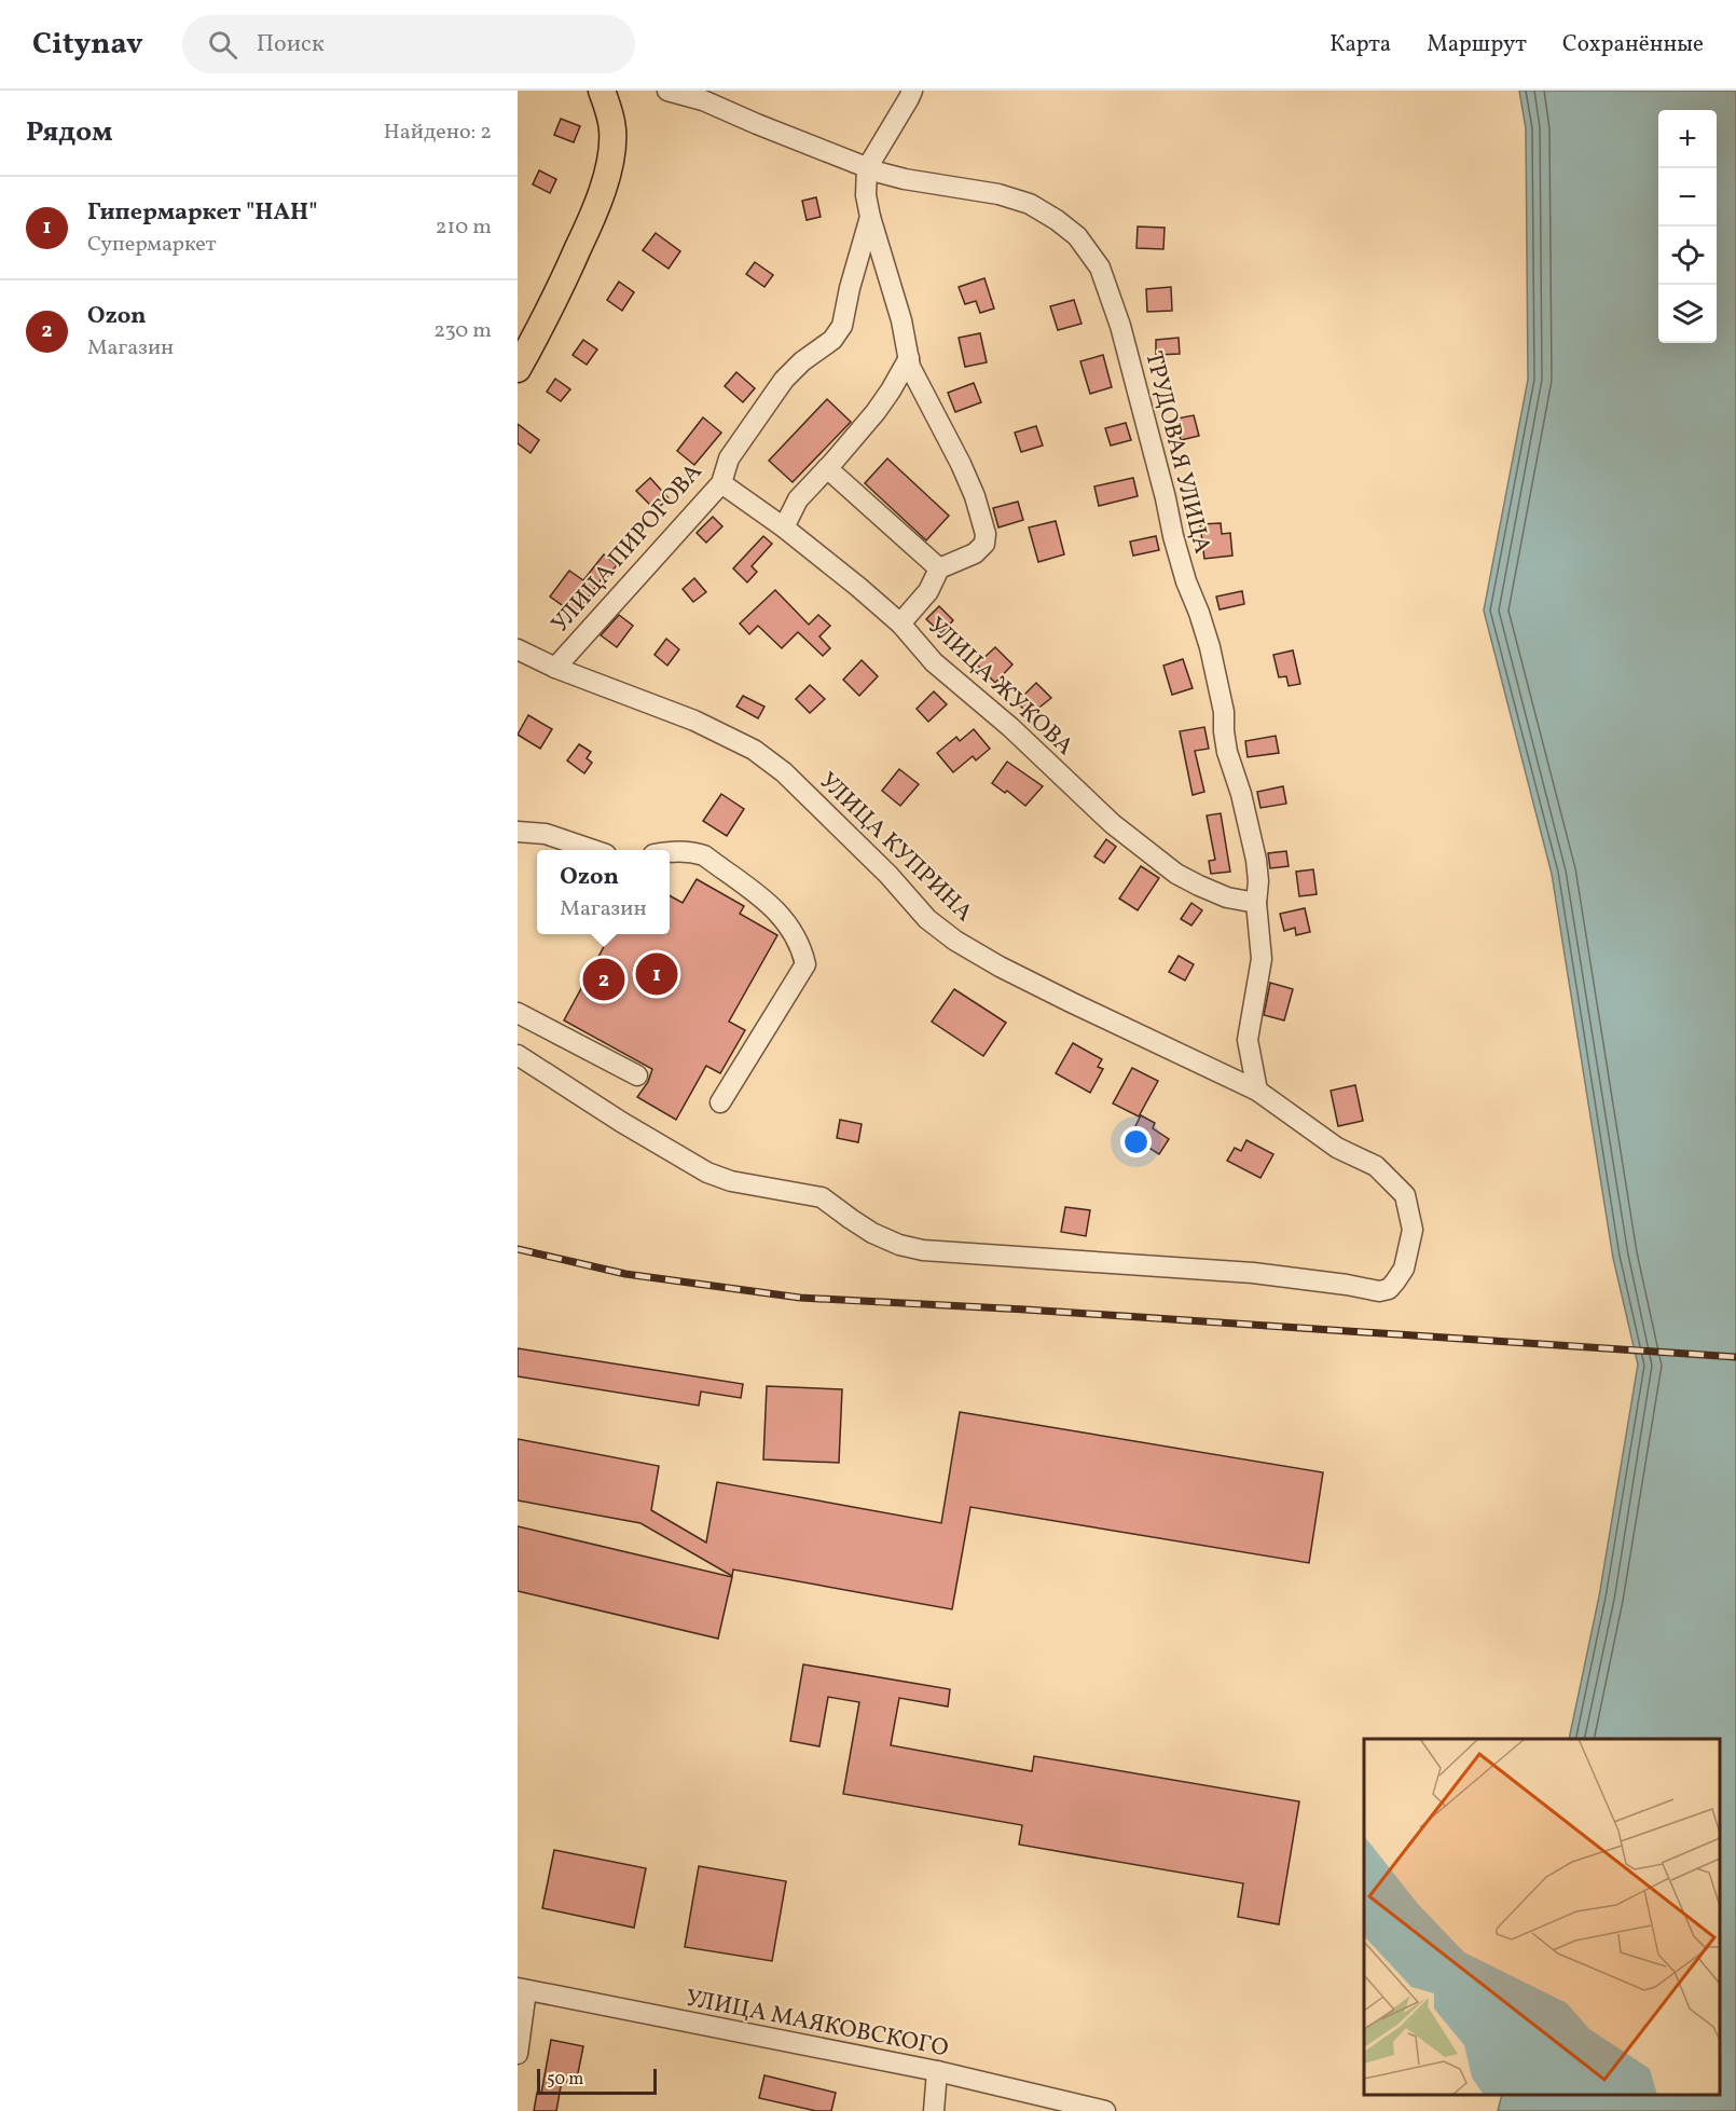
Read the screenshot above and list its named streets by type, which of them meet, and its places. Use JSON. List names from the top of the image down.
{
  "streets": {
    "street": [
      "ТРУДОВАЯ УЛИЦА",
      "УЛИЦА ПИРОГОВА",
      "УЛИЦА ЖУКОВА",
      "УЛИЦА КУПРИНА",
      "УЛИЦА МАЯКОВСКОГО"
    ]
  },
  "crossings": [
    ["ТРУДОВАЯ УЛИЦА", "УЛИЦА ПИРОГОВА"],
    ["ТРУДОВАЯ УЛИЦА", "УЛИЦА ЖУКОВА"],
    ["ТРУДОВАЯ УЛИЦА", "УЛИЦА КУПРИНА"],
    ["УЛИЦА ПИРОГОВА", "УЛИЦА ЖУКОВА"],
    ["УЛИЦА ПИРОГОВА", "УЛИЦА КУПРИНА"]
  ],
  "scale_bar": "50 m",
  "page": {
    "header": "Citynav",
    "search": "Поиск",
    "nav": ["Карта", "Маршрут", "Сохранённые"],
    "heading": ["Рядом", "Найдено: 2"],
    "map_buttons": ["+", "−"],
    "list": [
      {
        "mark": "1",
        "name": "Гипермаркет \"НАН\"",
        "note": "Супермаркет",
        "value": "210 m"
      },
      {
        "mark": "2",
        "name": "Ozon",
        "note": "Магазин",
        "value": "230 m"
      }
    ],
    "popup": ["Ozon", "Магазин"],
    "pins": ["1", "2"],
    "scale": "50 m"
  }
}
